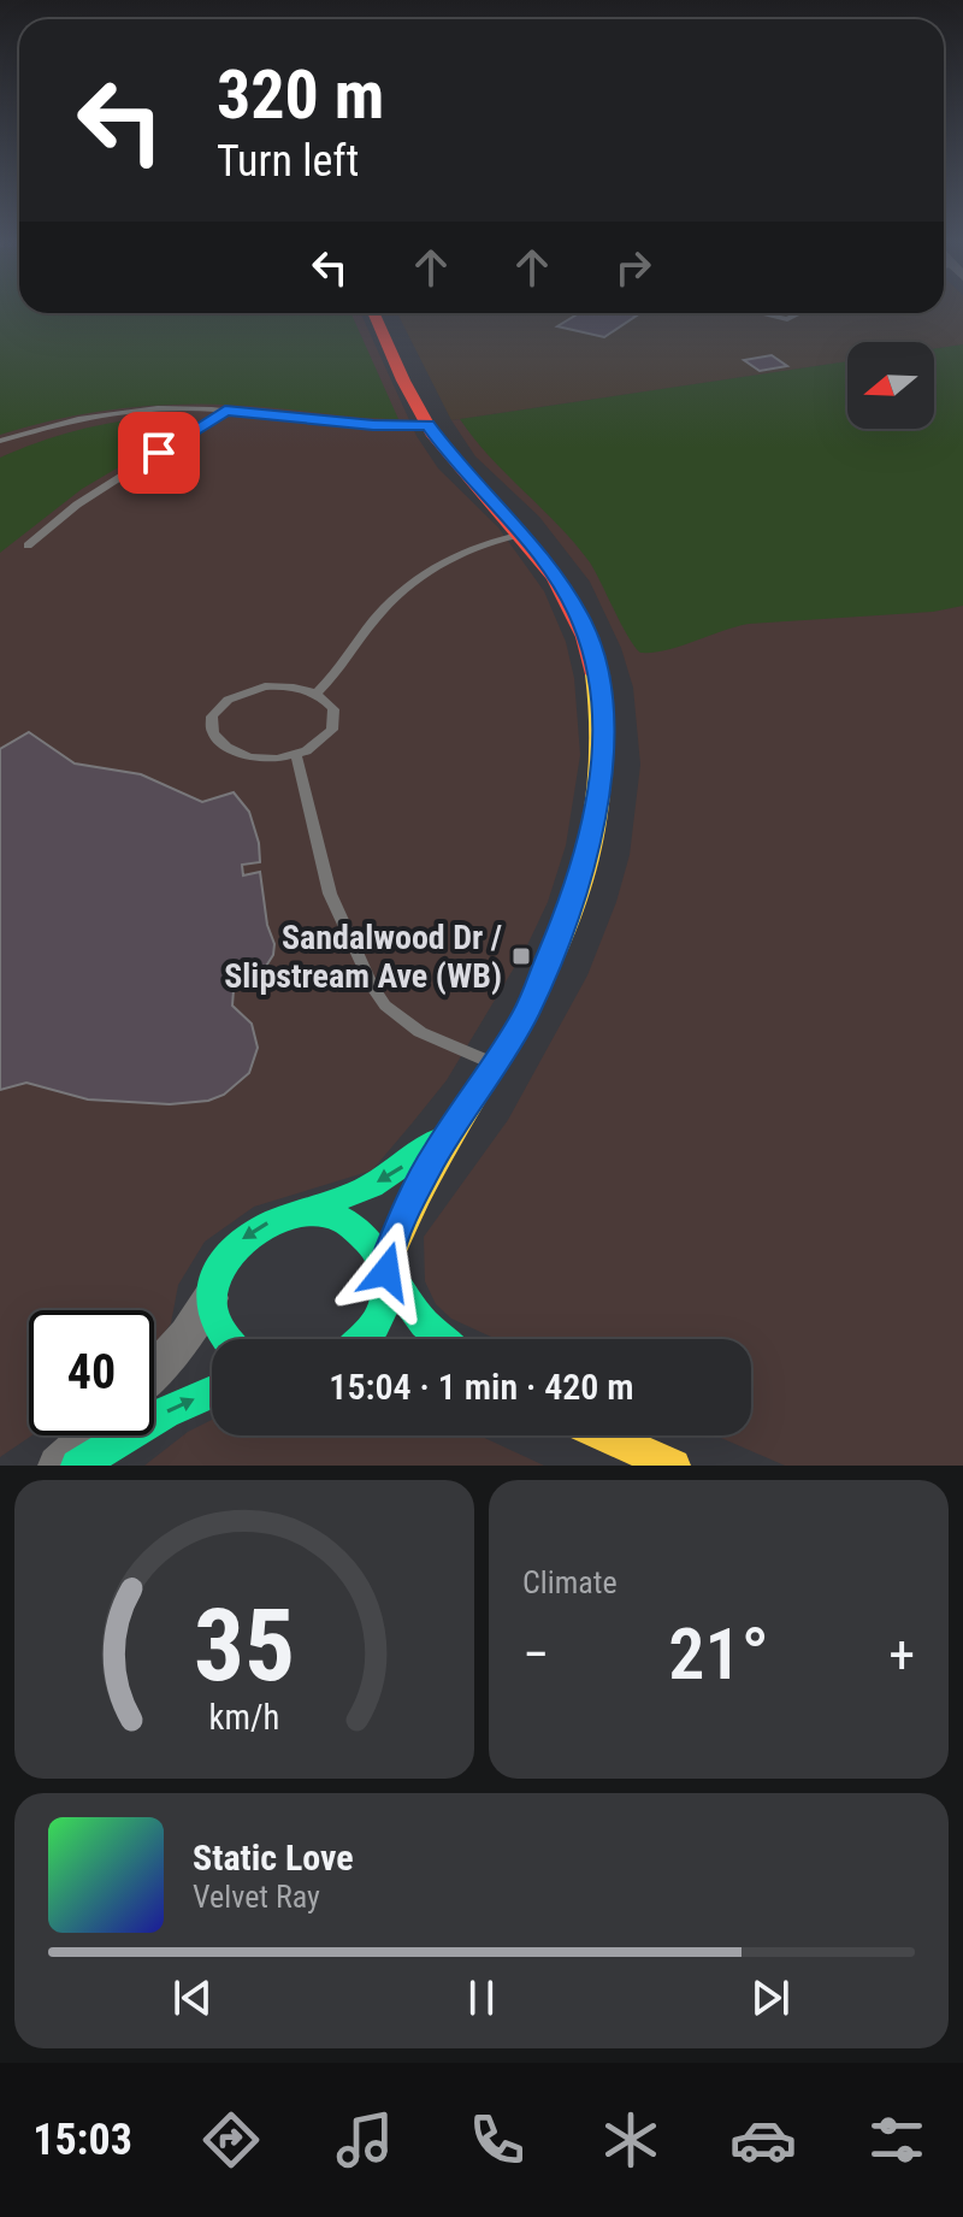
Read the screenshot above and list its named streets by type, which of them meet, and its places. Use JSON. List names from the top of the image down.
{
  "places": {
    "transit": ["Sandalwood Dr / Slipstream Ave (WB)"]
  },
  "north": "left",
  "page": {
    "turn": ["320 m", "Turn left"],
    "limit": "40",
    "trip": "15:04 · 1 min · 420 m",
    "tile": "Climate",
    "heat": ["−", "21°", "+"],
    "song": ["Static Love", "Velvet Ray"],
    "tabs": "15:03",
    "gauge": ["35", "km/h"]
  }
}
